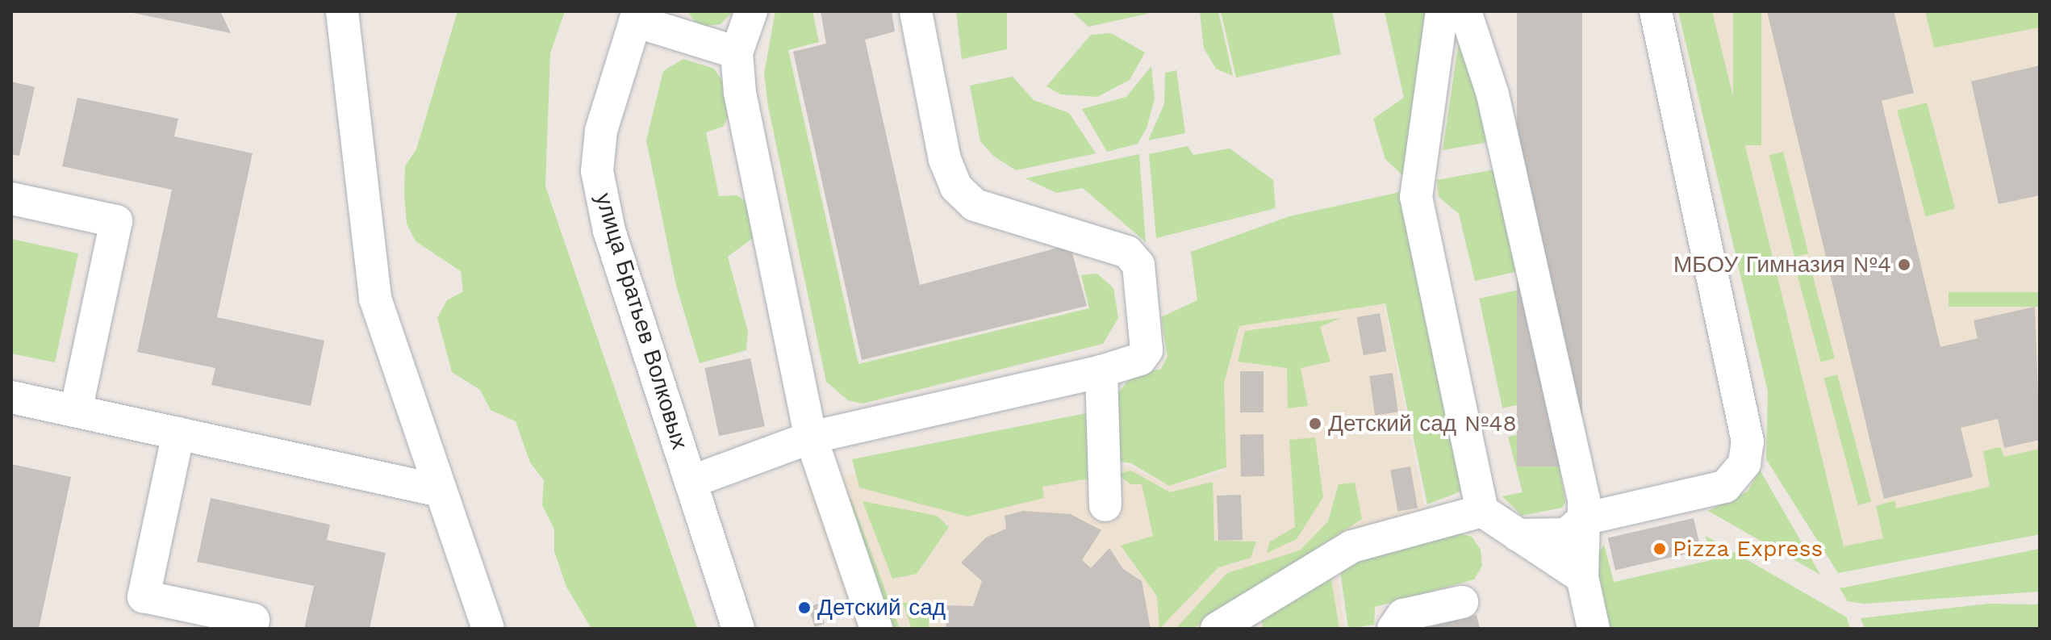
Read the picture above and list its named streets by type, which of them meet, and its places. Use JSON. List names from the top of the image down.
{
  "streets": {
    "street": ["улица Братьев Волковых"]
  },
  "places": [
    "МБОУ Гимназия №4",
    "Детский сад №48",
    "Pizza Express",
    "Детский сад"
  ]
}
